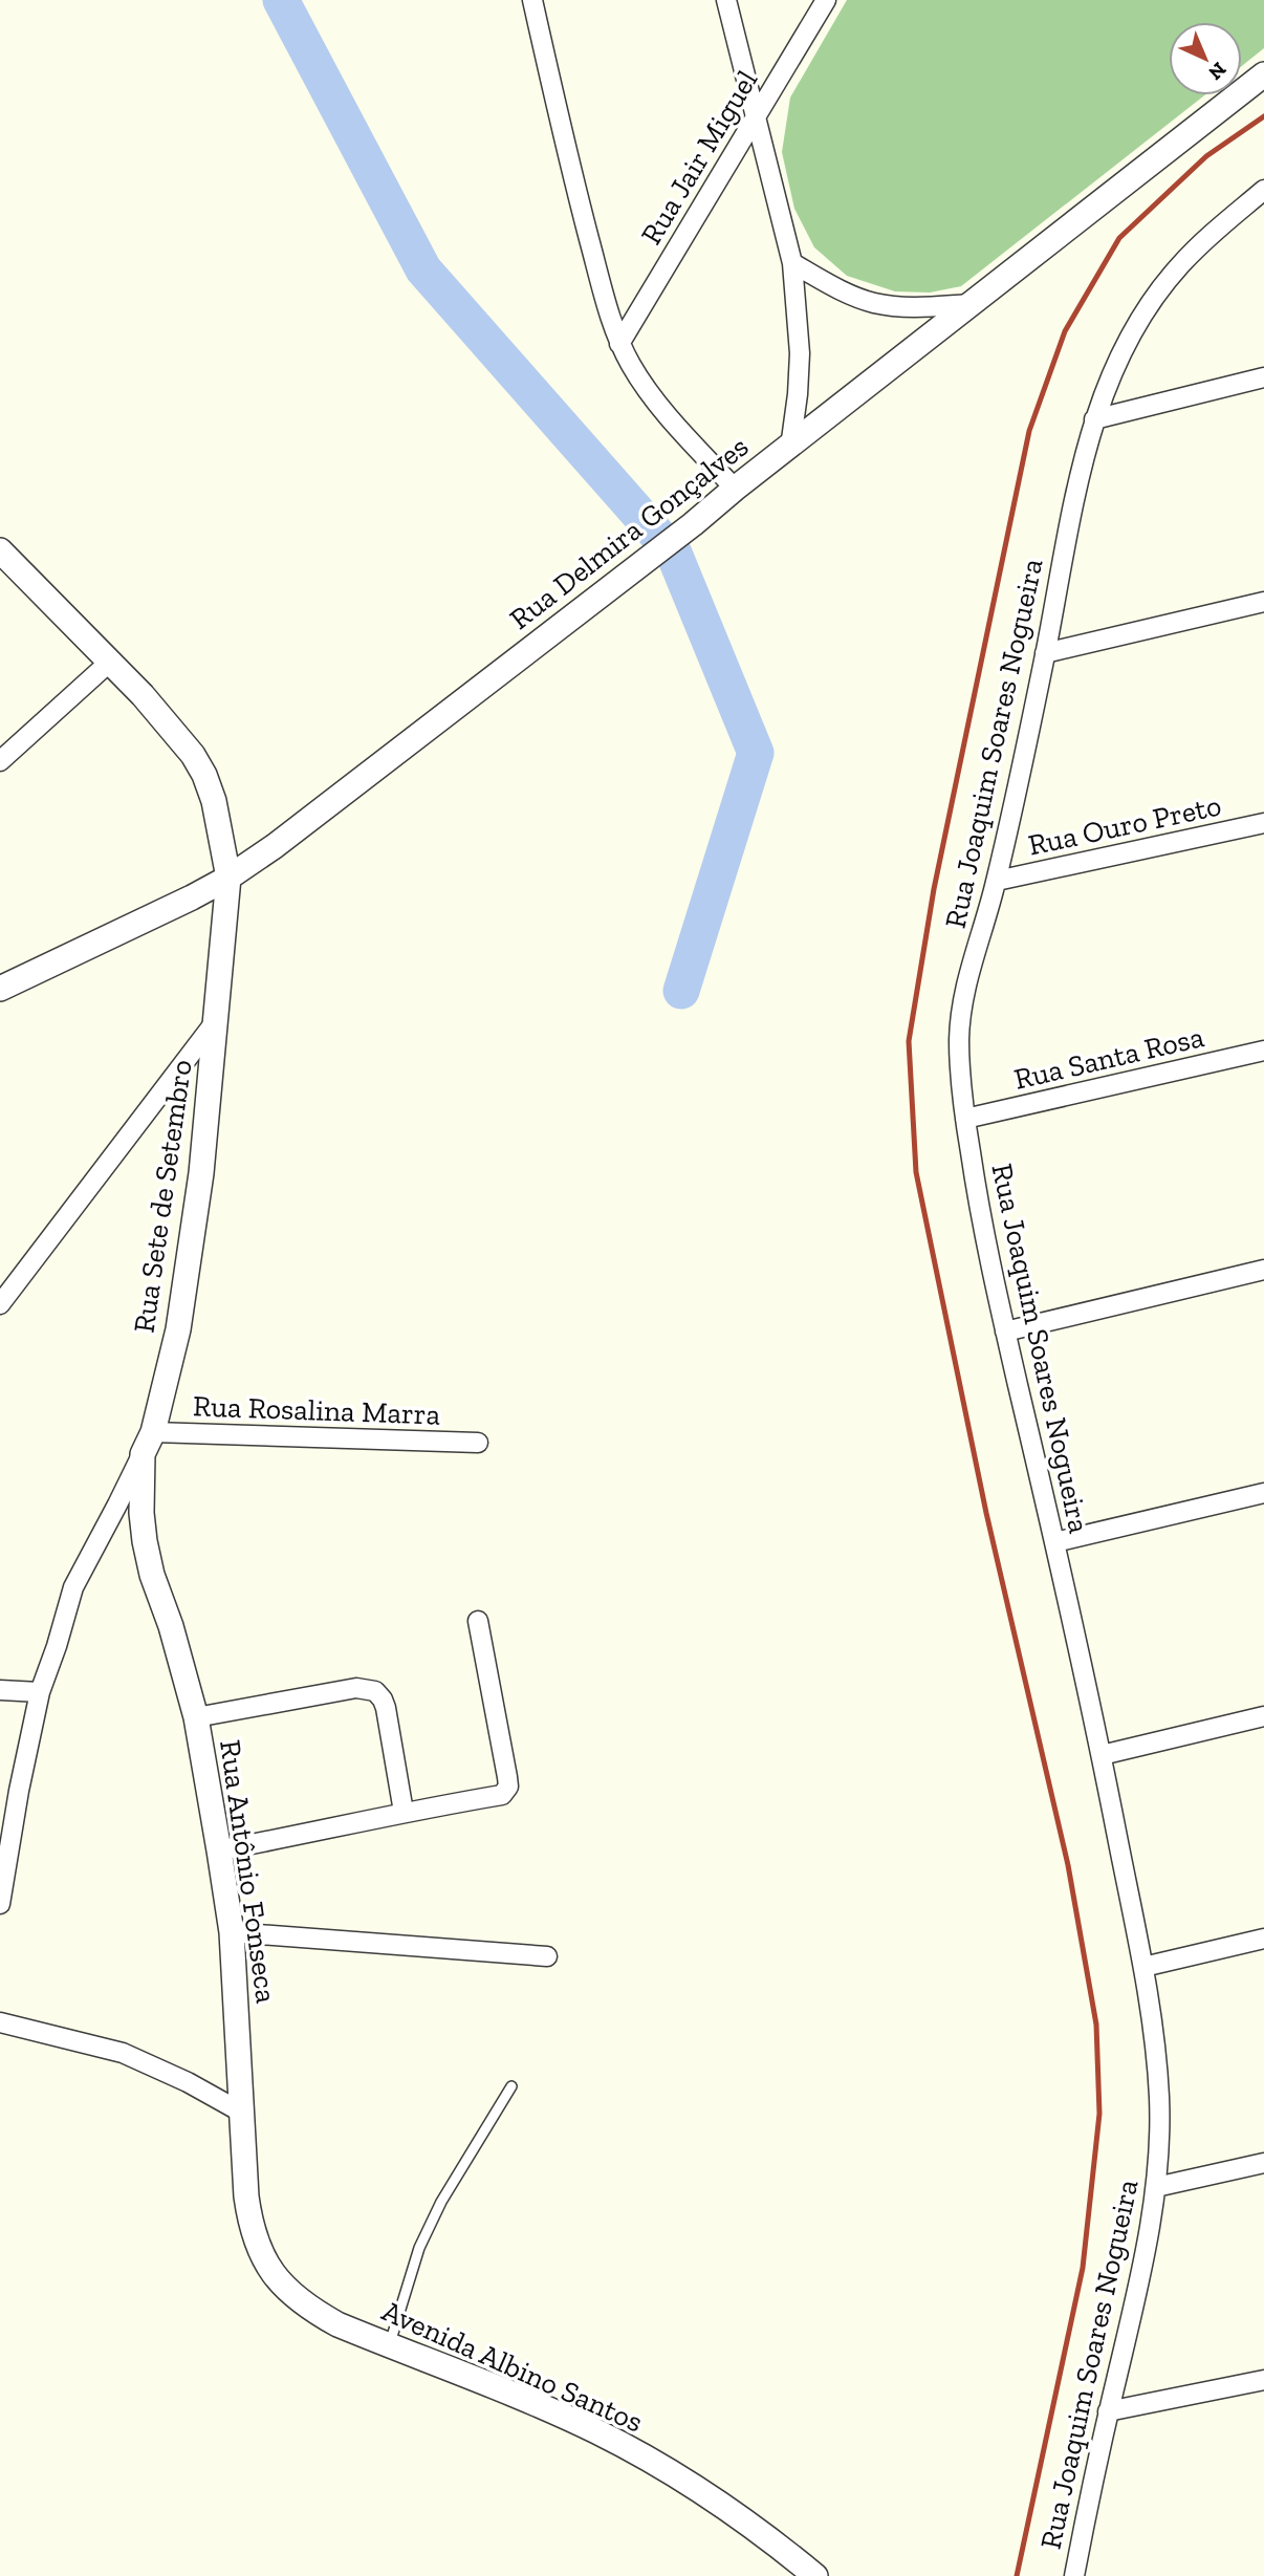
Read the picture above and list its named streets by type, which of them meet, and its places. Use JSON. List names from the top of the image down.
{
  "streets": {
    "street": [
      "Rua Jair Miguel",
      "Rua Delmira Gonçalves",
      "Rua Joaquim Soares Nogueira",
      "Rua Ouro Preto",
      "Rua Santa Rosa",
      "Rua Sete de Setembro",
      "Rua Rosalina Marra",
      "Rua Antônio Fonseca",
      "Avenida Albino Santos"
    ]
  },
  "crossings": [
    ["Rua Delmira Gonçalves", "Rua Sete de Setembro"],
    ["Rua Joaquim Soares Nogueira", "Rua Ouro Preto"],
    ["Rua Joaquim Soares Nogueira", "Rua Santa Rosa"],
    ["Rua Sete de Setembro", "Rua Rosalina Marra"],
    ["Rua Sete de Setembro", "Rua Antônio Fonseca"],
    ["Rua Antônio Fonseca", "Avenida Albino Santos"]
  ],
  "north": "bottom right"
}
